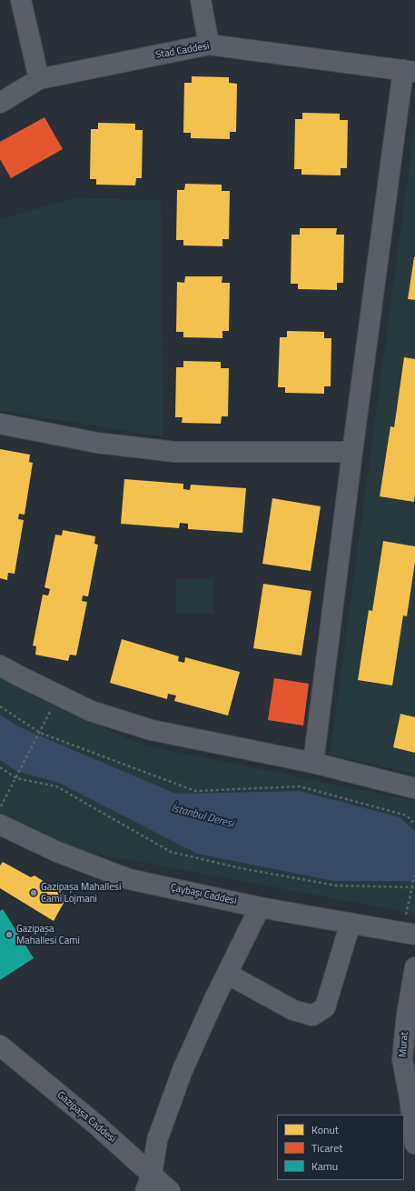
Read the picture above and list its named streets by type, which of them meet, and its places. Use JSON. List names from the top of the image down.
{
  "streets": {
    "street": [
      "Stad Caddesi",
      "Çaybaşı Caddesi",
      "Murat",
      "Gazipaşa Caddesi"
    ]
  },
  "water": ["İstanbul Deresi"],
  "places": ["Gazipaşa Mahallesi Cami Lojmani", "Gazipaşa Mahallesi Cami"],
  "legend": ["Konut", "Ticaret", "Kamu"]
}
